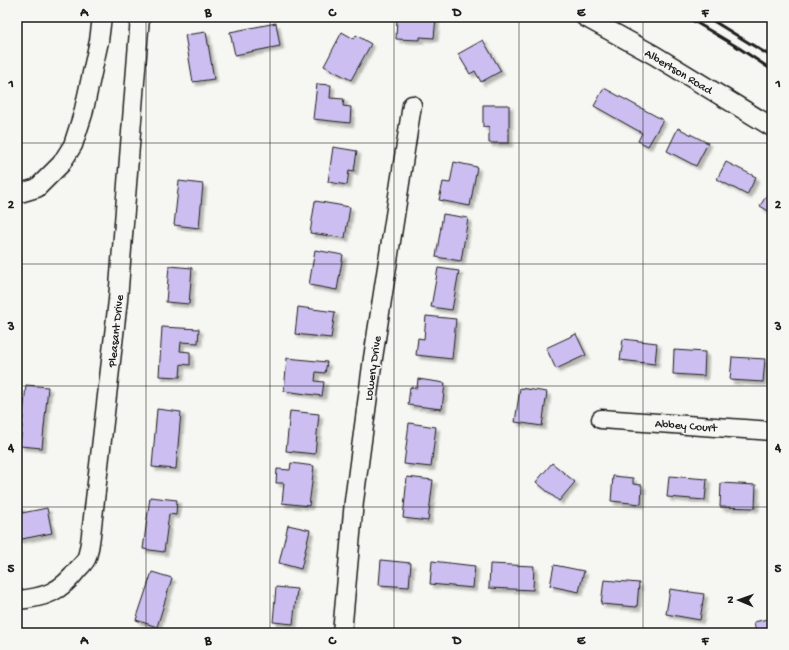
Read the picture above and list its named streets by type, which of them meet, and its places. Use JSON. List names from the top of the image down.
{
  "streets": {
    "street": [
      "Albertson Road",
      "Pleasant Drive",
      "Lowery Drive",
      "Abbey Court"
    ]
  },
  "north": "left",
  "grid": {
    "columns": [
      "A",
      "B",
      "C",
      "D",
      "E",
      "F"
    ],
    "rows": [
      "1",
      "2",
      "3",
      "4",
      "5"
    ]
  }
}
